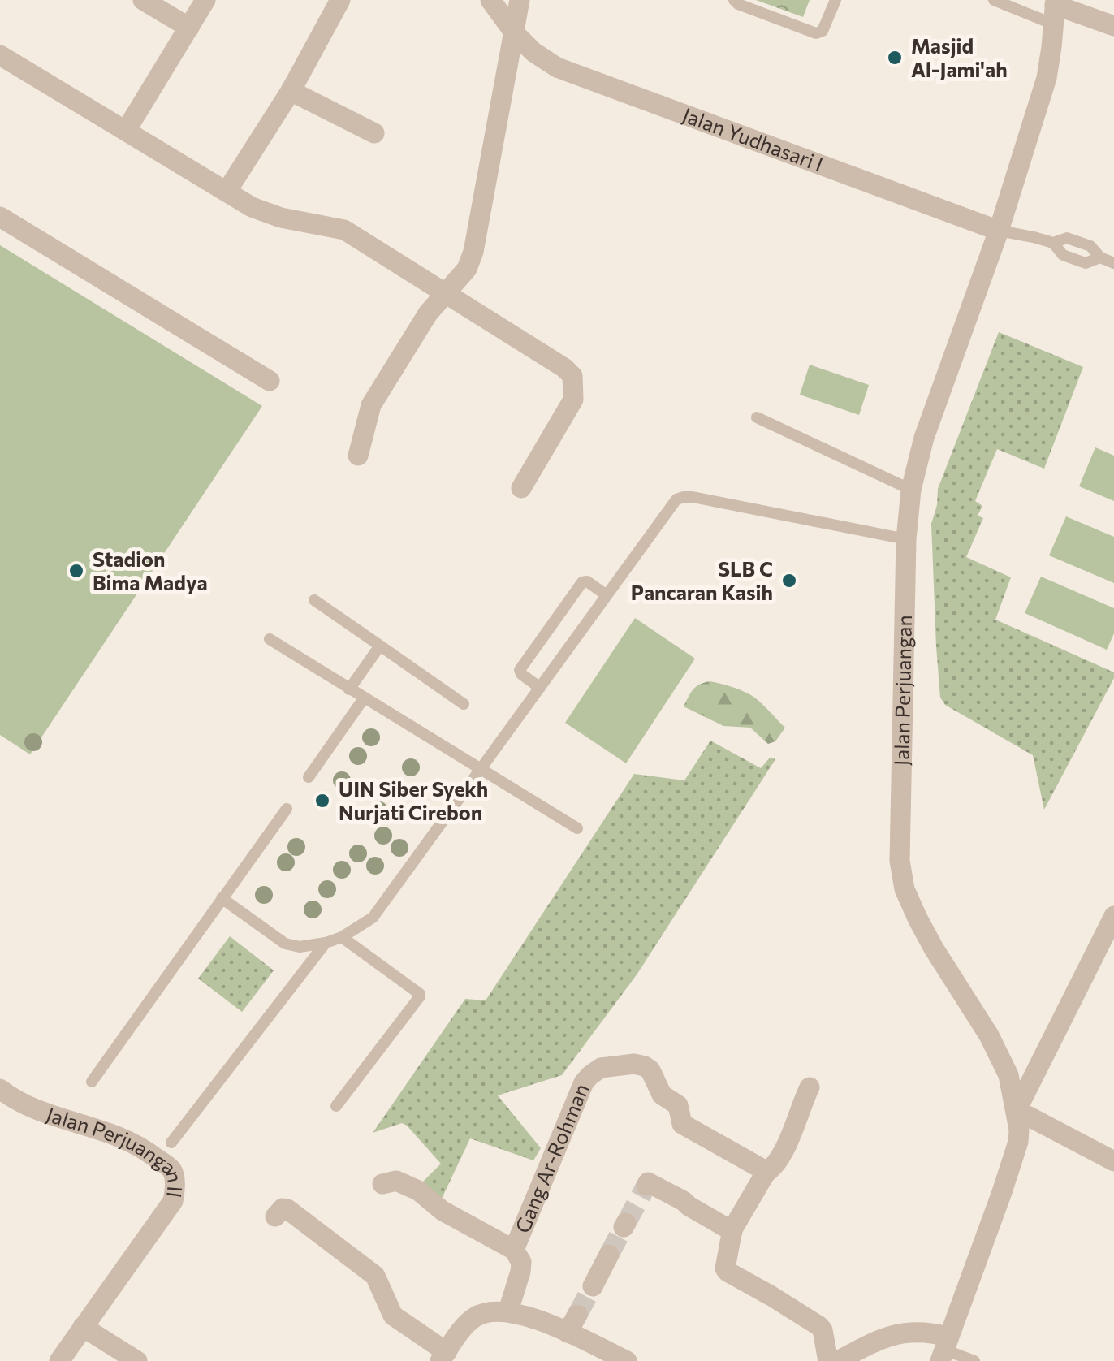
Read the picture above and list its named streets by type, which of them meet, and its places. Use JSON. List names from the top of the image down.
{
  "streets": {
    "street": [
      "Jalan Yudhasari I",
      "Jalan Perjuangan",
      "Jalan Perjuangan II",
      "Gang Ar-Rohman"
    ]
  },
  "crossings": [
    ["Jalan Yudhasari I", "Jalan Perjuangan"]
  ],
  "places": [
    "Masjid Al-Jami'ah",
    "Stadion Bima Madya",
    "SLB C Pancaran Kasih",
    "UIN Siber Syekh Nurjati Cirebon"
  ]
}
